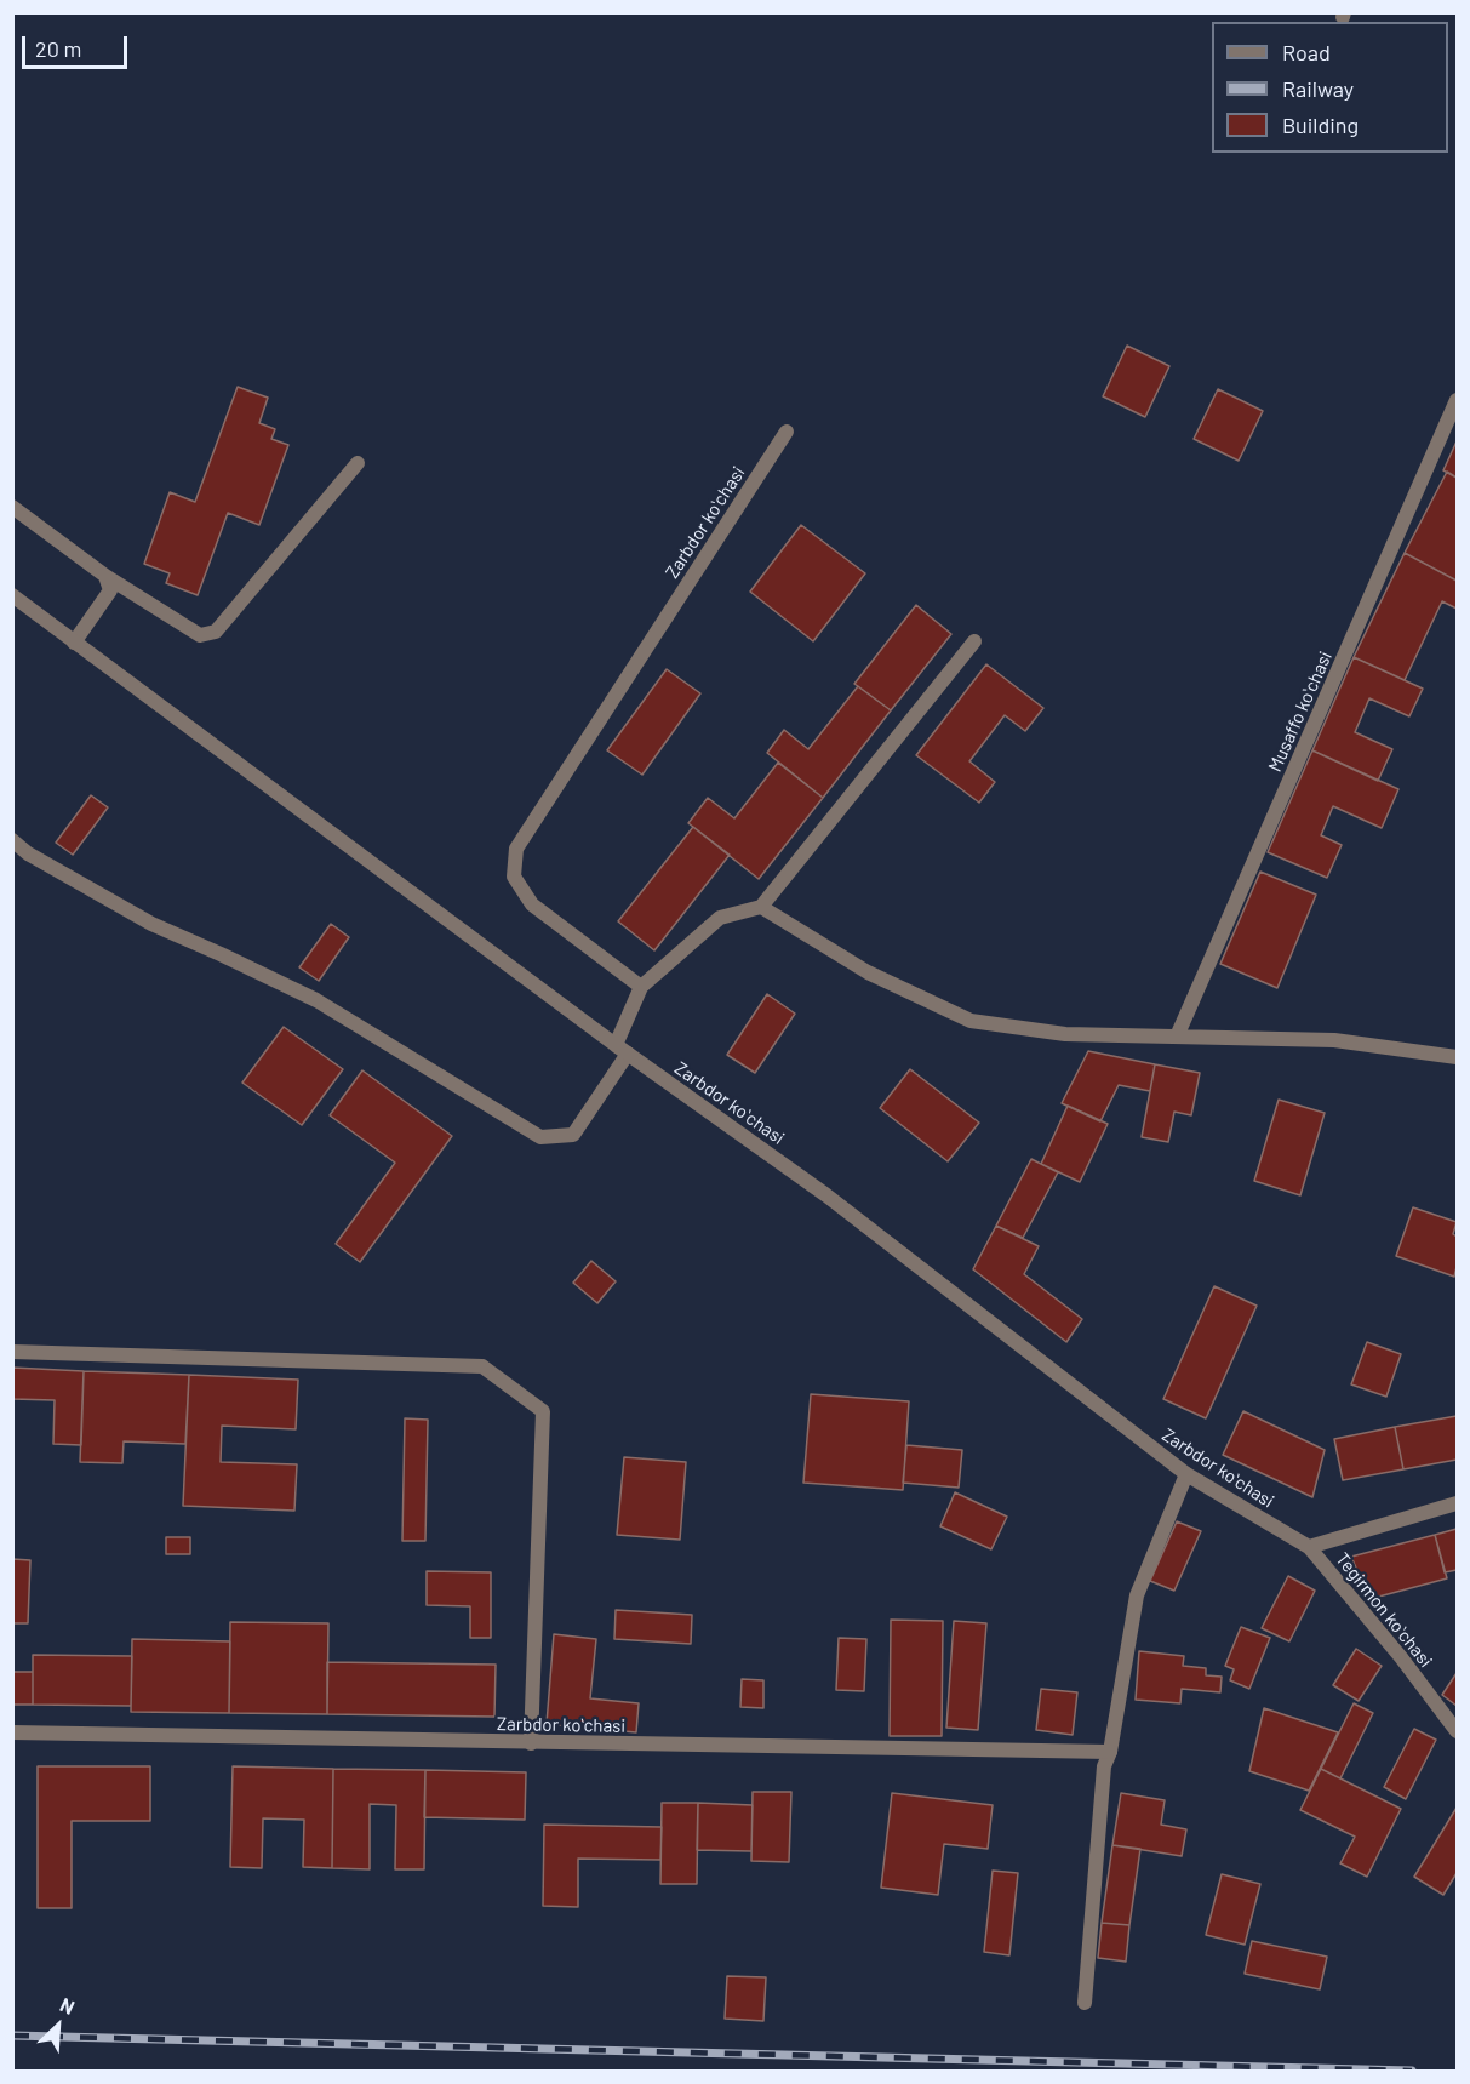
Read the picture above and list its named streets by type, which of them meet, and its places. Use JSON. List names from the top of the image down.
{
  "streets": {
    "street": ["Zarbdor koʻchasi", "Musaffo koʻchasi", "Tegirmon koʻchasi"]
  },
  "crossings": [
    ["Zarbdor koʻchasi", "Tegirmon koʻchasi"]
  ],
  "legend": ["Road", "Railway", "Building"],
  "scale_bar": "20 m",
  "north": "top right"
}
